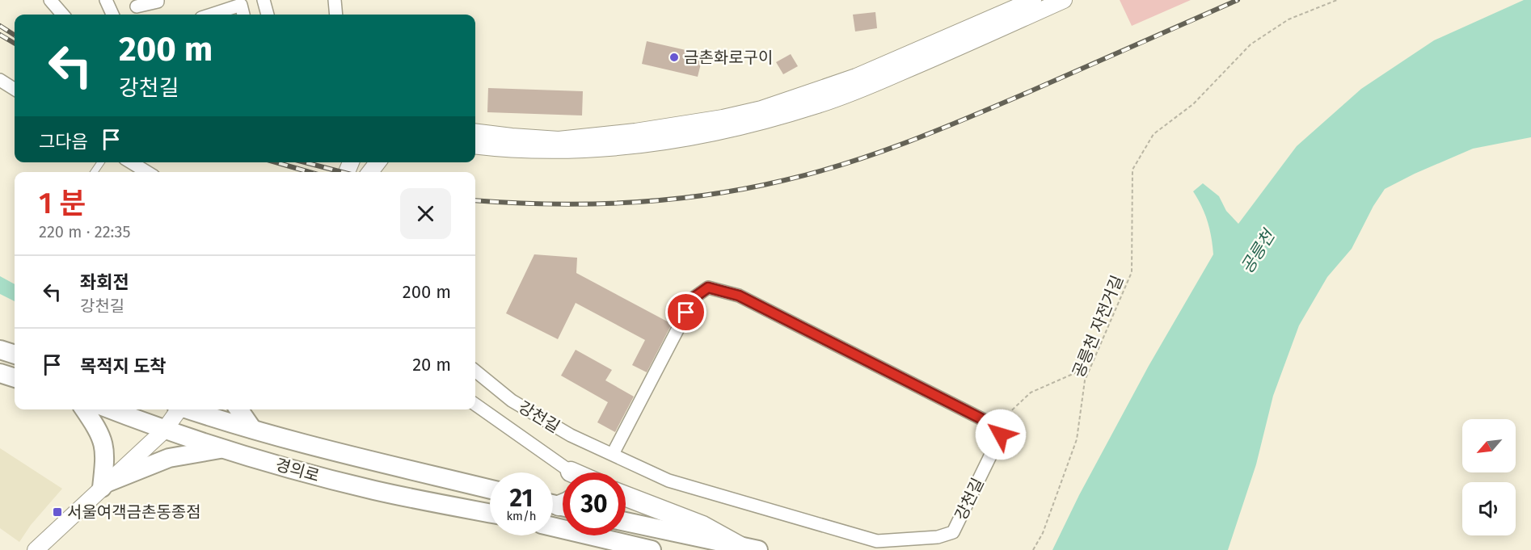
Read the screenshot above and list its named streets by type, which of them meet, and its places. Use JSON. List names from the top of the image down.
{
  "streets": {
    "main road": ["경의로"],
    "street": ["강천길"],
    "path": ["공릉천 자전거길"]
  },
  "water": ["공릉천"],
  "places": {
    "other": ["금촌화로구이"],
    "transit": ["서울여객금촌동종점"]
  },
  "north": "bottom left",
  "page": {
    "turn": ["200 m", "강천길"],
    "then": "그다음",
    "heading": ["1 분", "220 m · 22:35"],
    "list": [
      {
        "name": "좌회전",
        "note": "강천길",
        "value": "200 m"
      },
      {
        "name": "목적지 도착",
        "value": "20 m"
      }
    ],
    "speed": "21 km/h",
    "limit": "30"
  }
}
